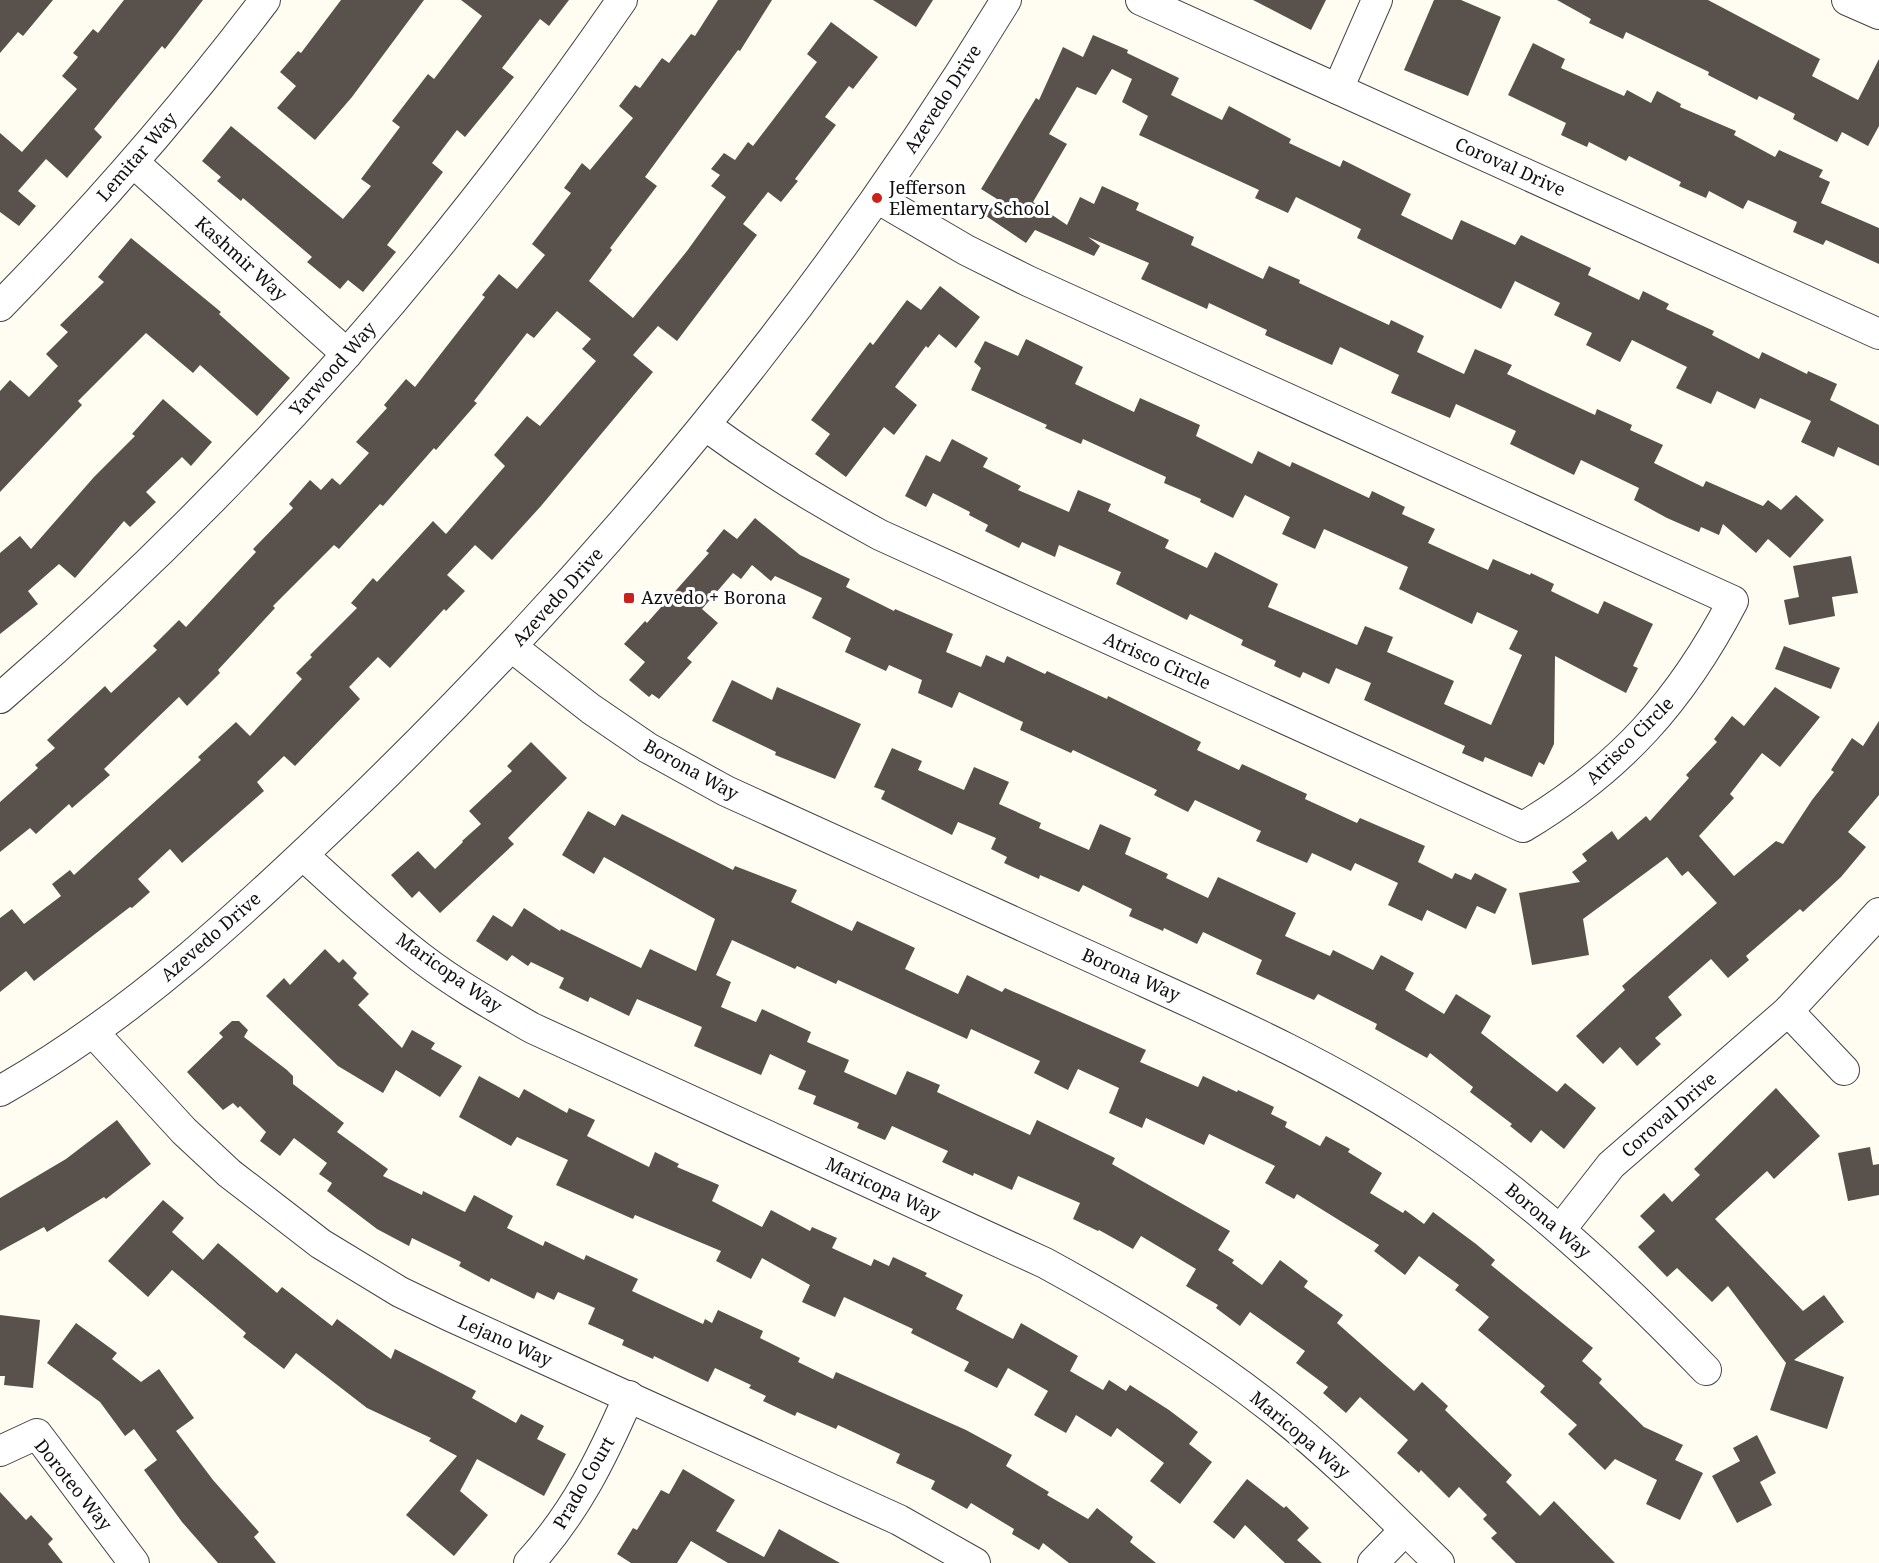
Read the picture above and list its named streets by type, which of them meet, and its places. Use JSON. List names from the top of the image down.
{
  "streets": {
    "street": [
      "Azevedo Drive",
      "Lemitar Way",
      "Coroval Drive",
      "Kashmir Way",
      "Yarwood Way",
      "Atrisco Circle",
      "Borona Way",
      "Maricopa Way",
      "Lejano Way",
      "Prado Court",
      "Doroteo Way"
    ]
  },
  "crossings": [
    ["Azevedo Drive", "Atrisco Circle"],
    ["Azevedo Drive", "Borona Way"],
    ["Azevedo Drive", "Maricopa Way"],
    ["Azevedo Drive", "Lejano Way"],
    ["Lemitar Way", "Kashmir Way"],
    ["Coroval Drive", "Borona Way"],
    ["Kashmir Way", "Yarwood Way"],
    ["Lejano Way", "Prado Court"]
  ],
  "places": {
    "other": ["Jefferson Elementary School"],
    "transit": ["Azvedo + Borona"]
  }
}
